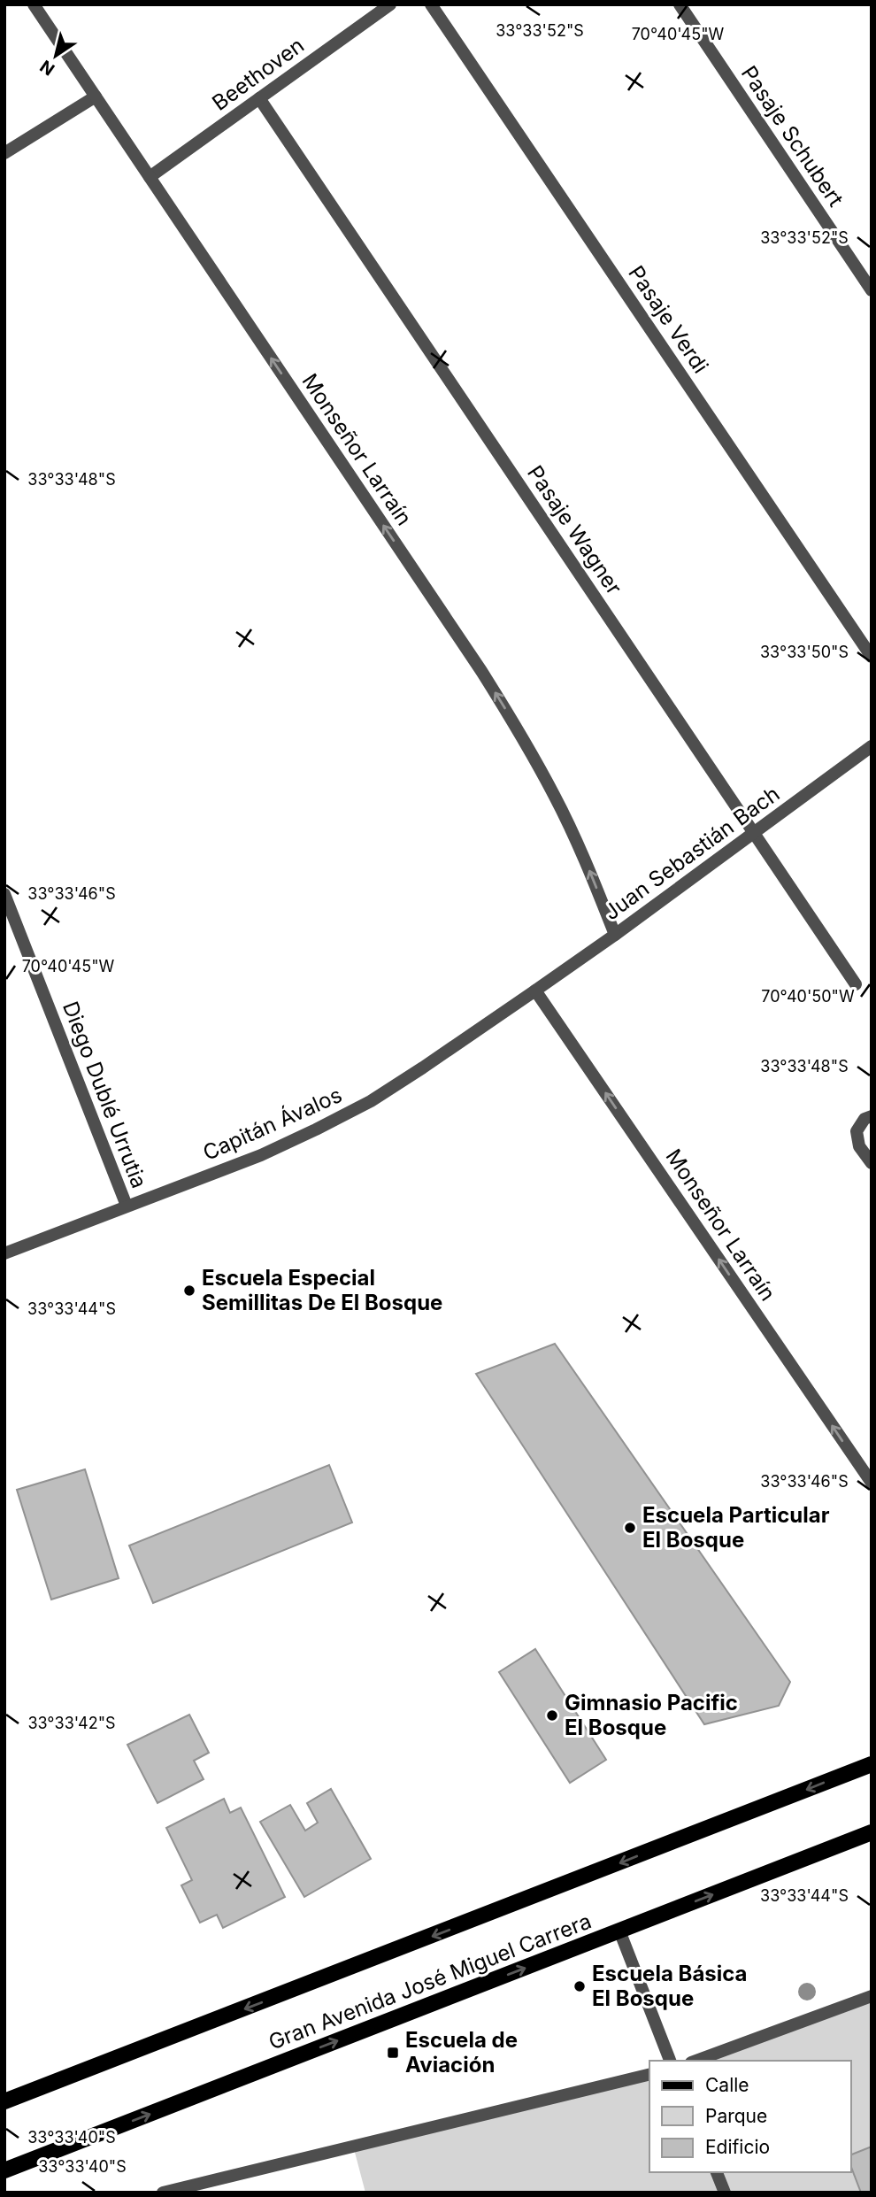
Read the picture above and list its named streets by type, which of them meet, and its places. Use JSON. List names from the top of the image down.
{
  "streets": {
    "main road": ["Gran Avenida José Miguel Carrera"],
    "street": [
      "Beethoven",
      "Pasaje Schubert",
      "Pasaje Verdi",
      "Monseñor Larraín",
      "Pasaje Wagner",
      "Juan Sebastián Bach",
      "Diego Dublé Urrutia",
      "Capitán Ávalos"
    ]
  },
  "crossings": [
    ["Beethoven", "Monseñor Larraín"],
    ["Beethoven", "Pasaje Wagner"],
    ["Monseñor Larraín", "Juan Sebastián Bach"],
    ["Monseñor Larraín", "Capitán Ávalos"],
    ["Pasaje Wagner", "Juan Sebastián Bach"],
    ["Juan Sebastián Bach", "Capitán Ávalos"],
    ["Diego Dublé Urrutia", "Capitán Ávalos"]
  ],
  "one_way": ["Monseñor Larraín"],
  "places": {
    "other": [
      "Escuela Especial Semillitas De El Bosque",
      "Escuela Particular El Bosque",
      "Gimnasio Pacific El Bosque",
      "Escuela Básica El Bosque"
    ],
    "transit": ["Escuela de Aviación"]
  },
  "legend": ["Calle", "Parque", "Edificio"],
  "north": "bottom left",
  "coordinates": [
    "33°33'52\"S",
    "70°40'45\"W",
    "33°33'48\"S",
    "33°33'50\"S",
    "33°33'46\"S",
    "70°40'50\"W",
    "33°33'44\"S",
    "33°33'42\"S",
    "33°33'40\"S"
  ]
}
